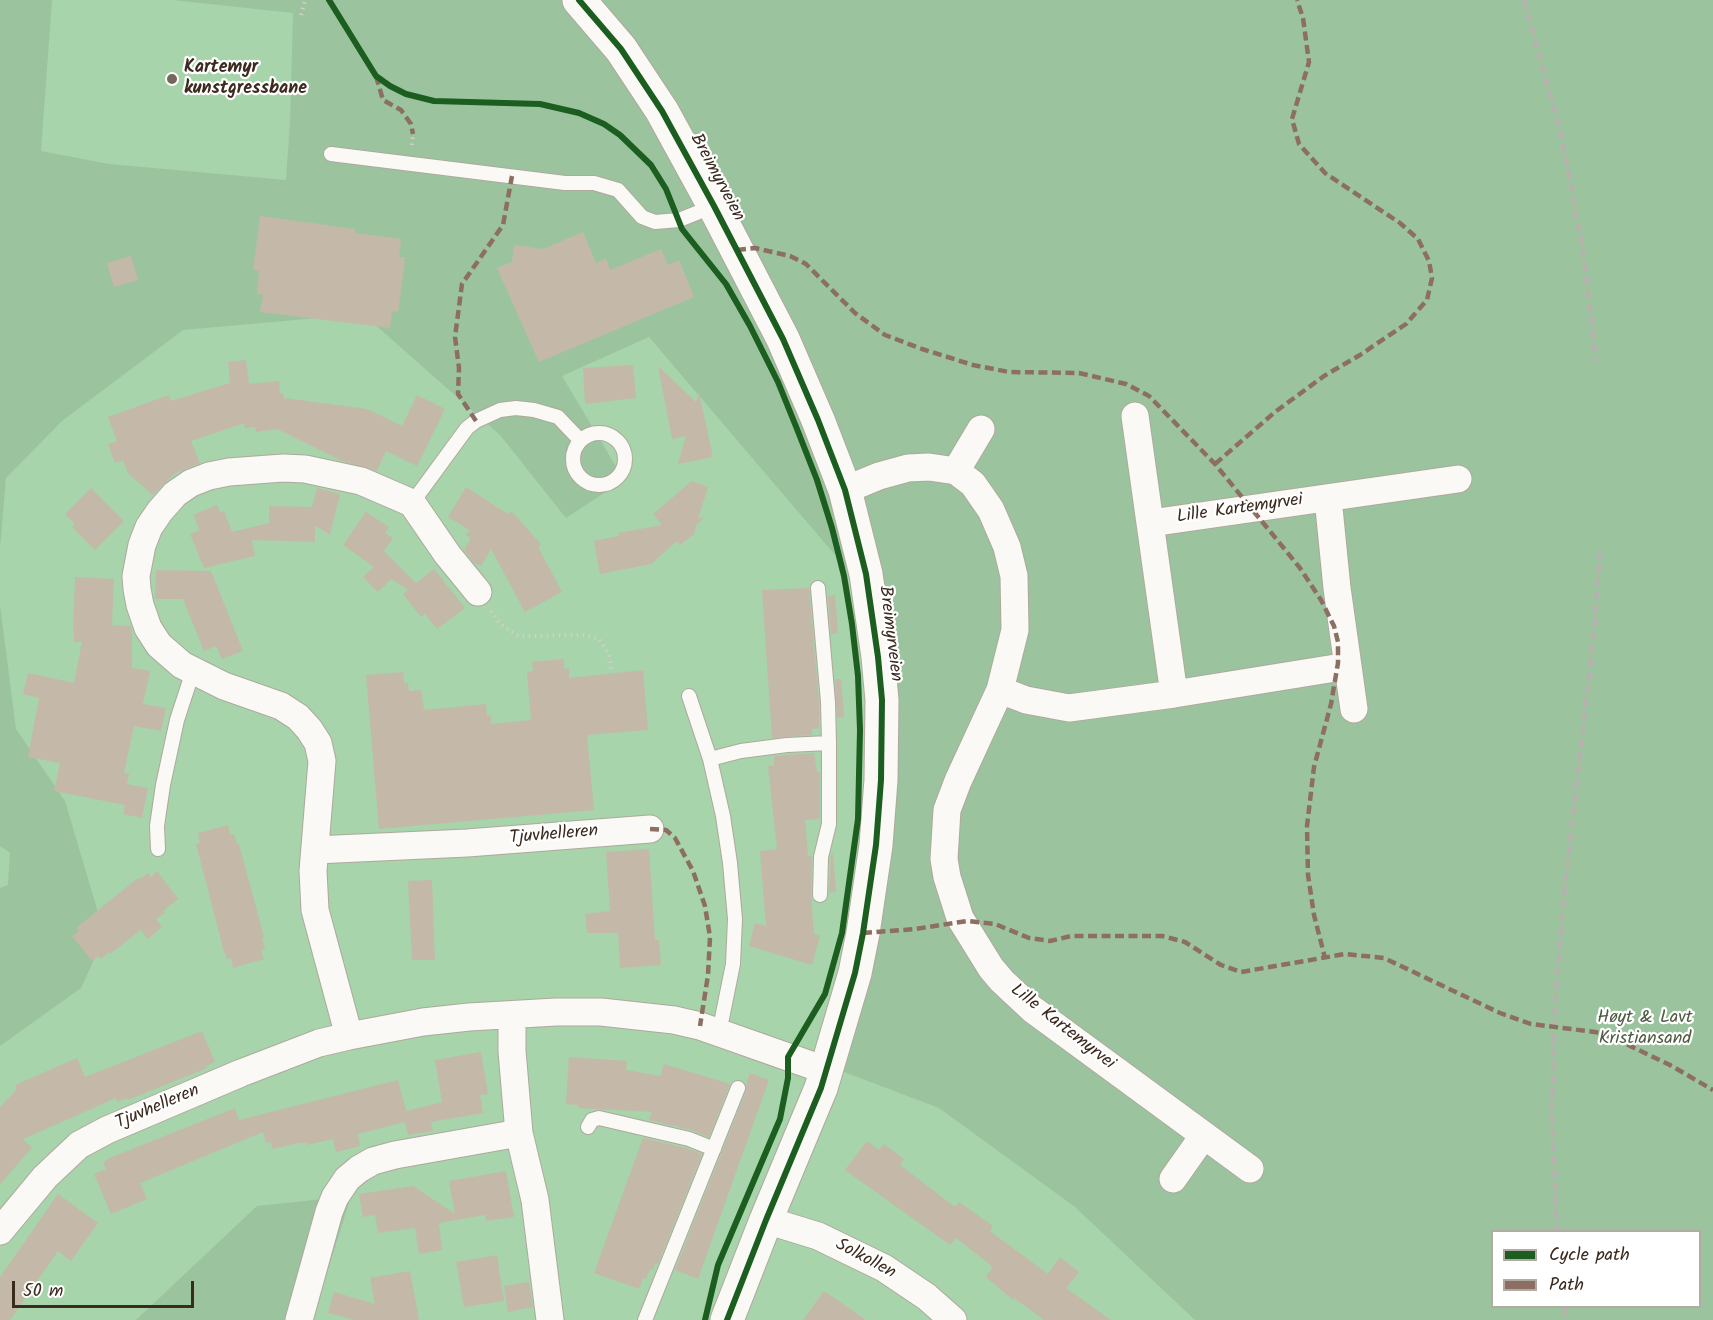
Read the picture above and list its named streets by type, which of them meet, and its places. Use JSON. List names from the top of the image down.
{
  "streets": {
    "street": [
      "Breimyrveien",
      "Lille Kartemyrvei",
      "Tjuvhelleren",
      "Solkollen"
    ]
  },
  "crossings": [
    ["Breimyrveien", "Tjuvhelleren"],
    ["Breimyrveien", "Solkollen"]
  ],
  "parks": ["Høyt & Lavt Kristiansand"],
  "places": ["Kartemyr kunstgressbane"],
  "legend": ["Cycle path", "Path"],
  "scale_bar": "50 m"
}
